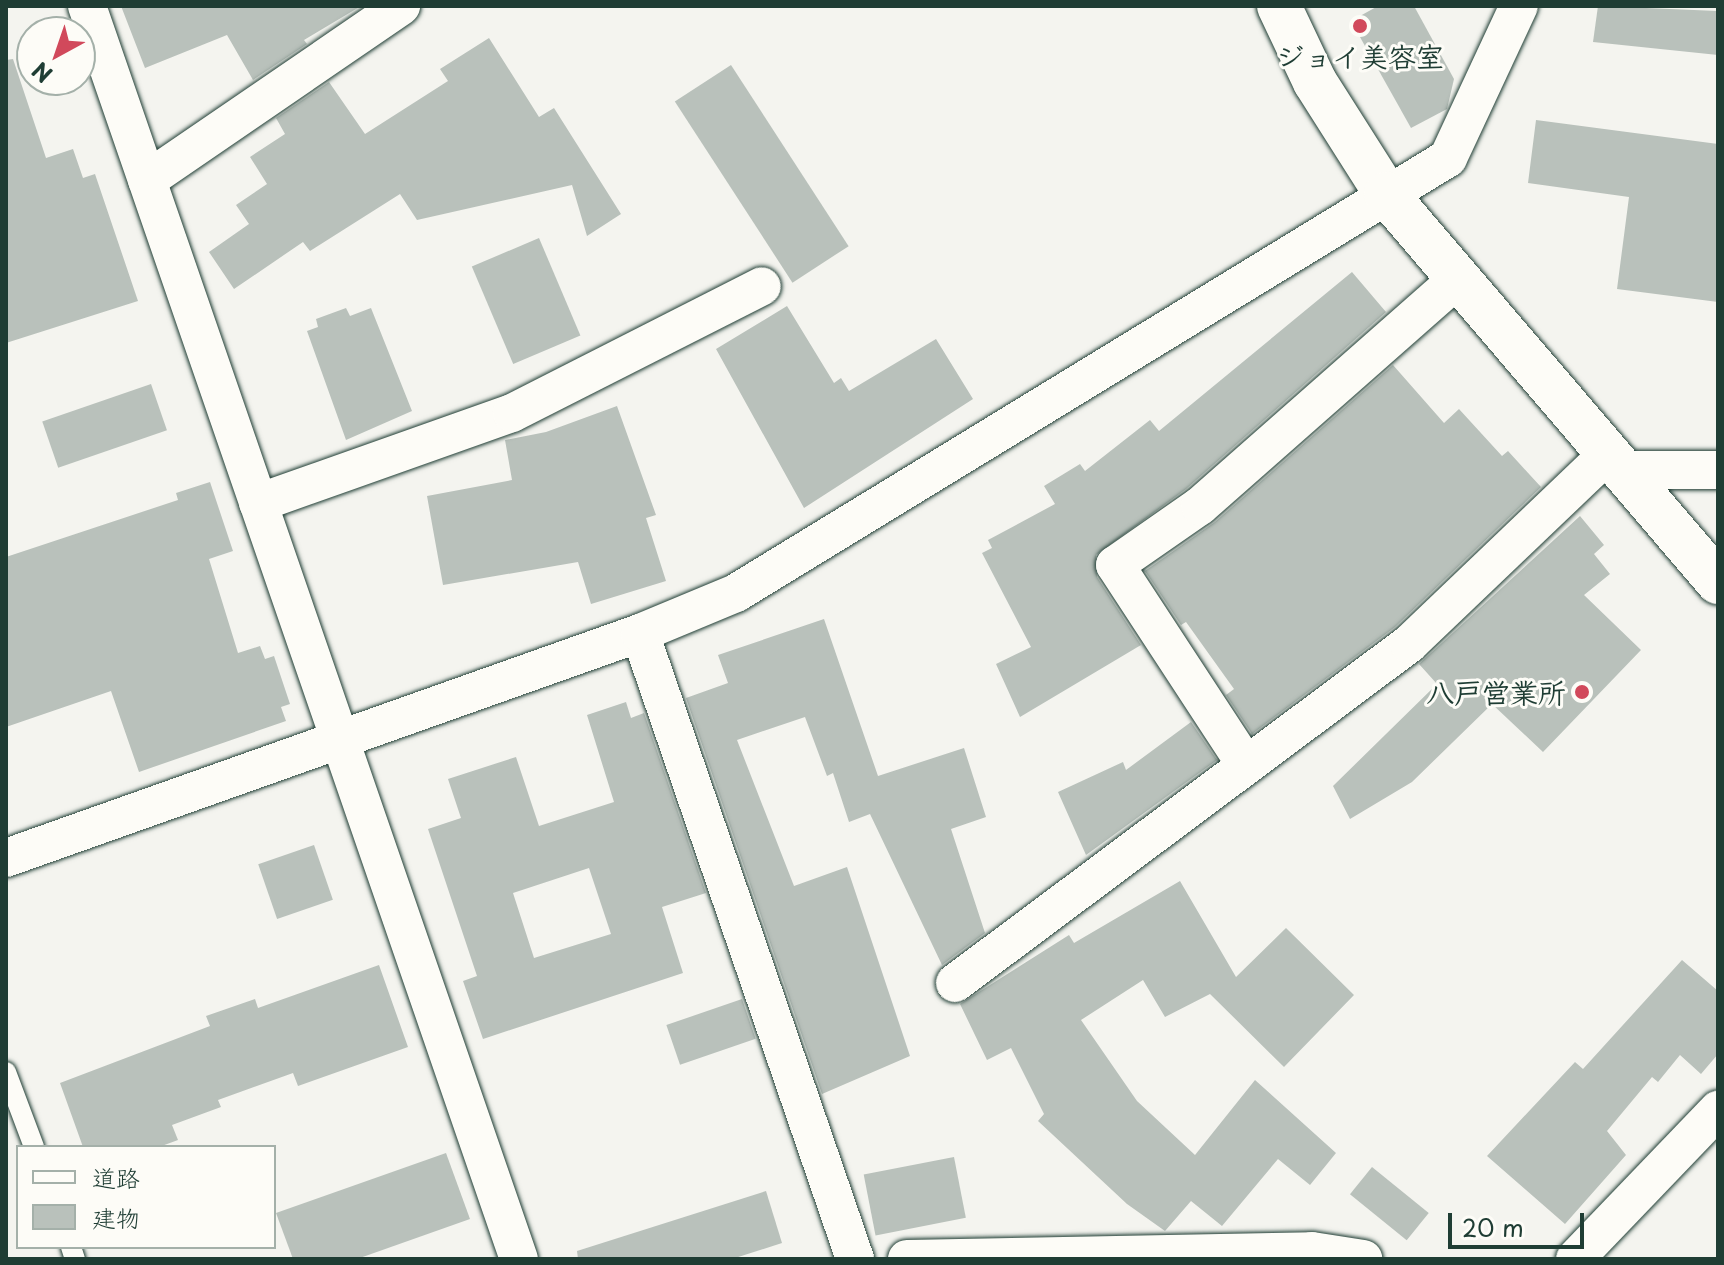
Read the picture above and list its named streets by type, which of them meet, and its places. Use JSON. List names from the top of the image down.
{
  "places": ["ジョイ美容室", "八戸営業所"],
  "legend": ["道路", "建物"],
  "scale_bar": "20 m",
  "north": "bottom left"
}
